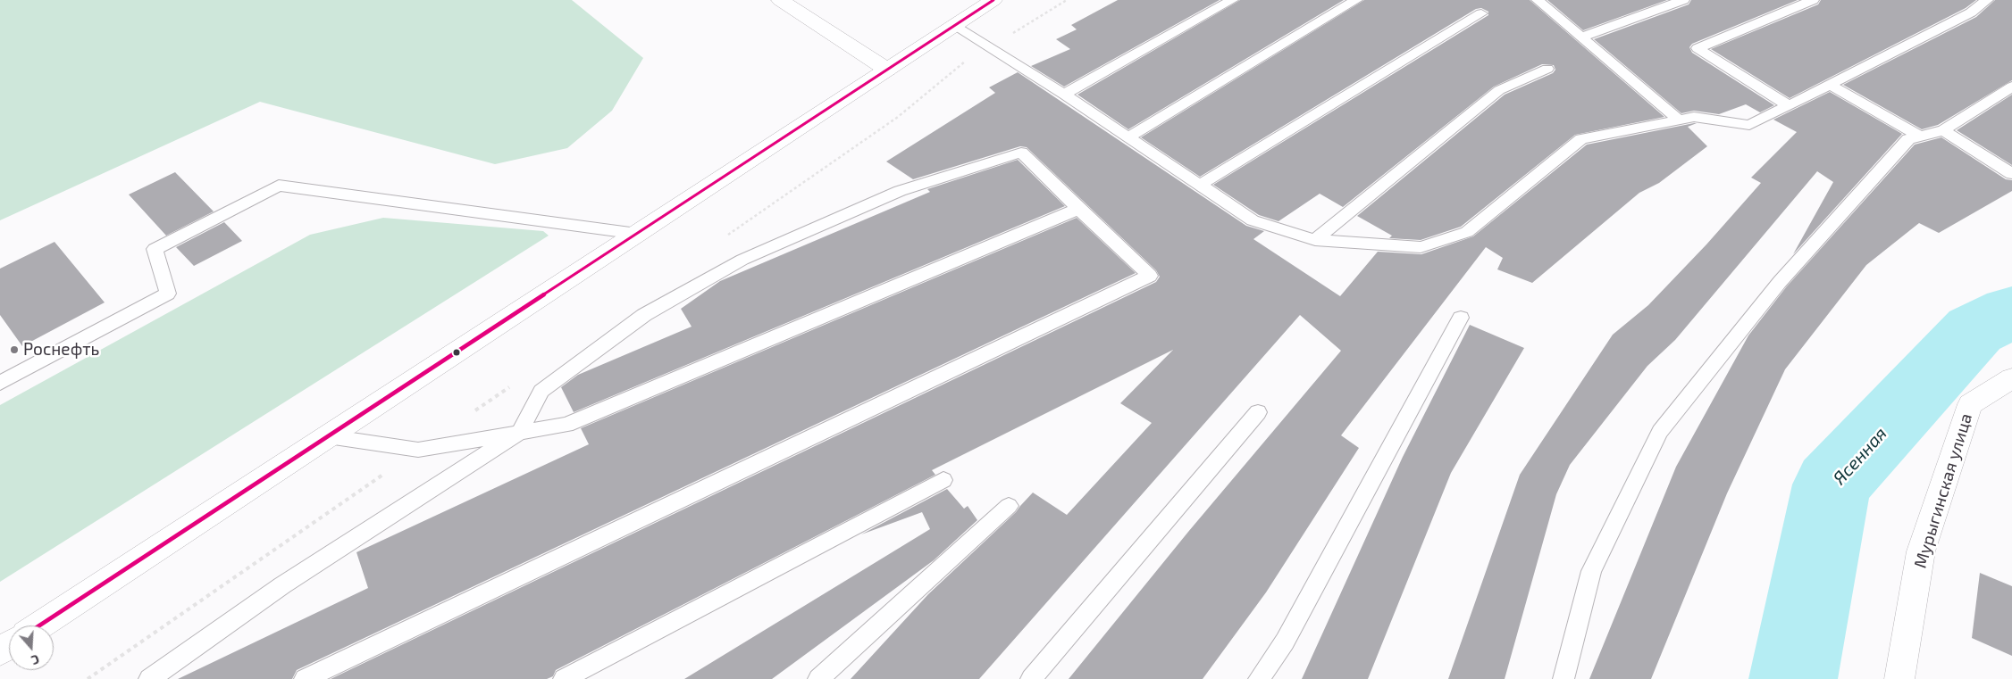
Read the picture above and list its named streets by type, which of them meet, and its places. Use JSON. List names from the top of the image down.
{
  "streets": {
    "main road": ["Мурыгинская улица"]
  },
  "water": ["Ясенная"],
  "places": ["Роснефть"],
  "north": "bottom"
}
